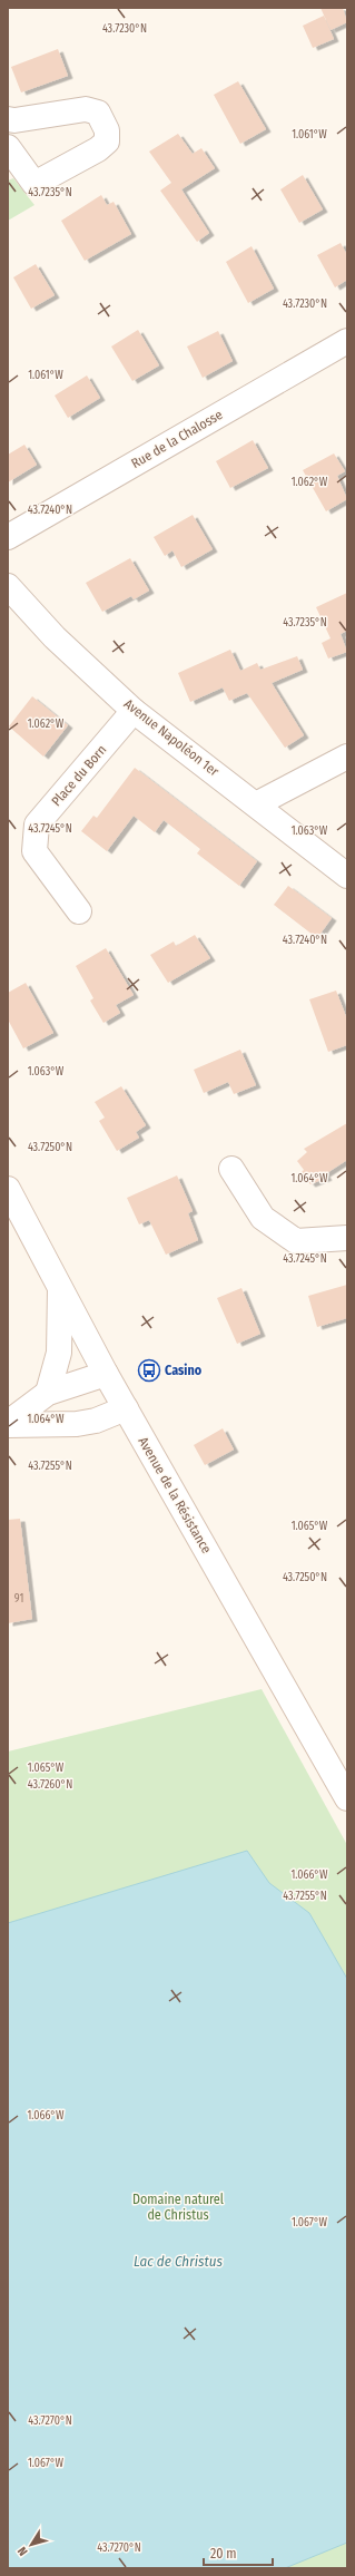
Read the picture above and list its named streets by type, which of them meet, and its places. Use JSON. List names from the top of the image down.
{
  "streets": {
    "street": [
      "Rue de la Chalosse",
      "Avenue Napoléon 1er",
      "Place du Born",
      "Avenue de la Résistance"
    ]
  },
  "crossings": [
    ["Avenue Napoléon 1er", "Place du Born"]
  ],
  "water": ["Lac de Christus"],
  "parks": ["Domaine naturel de Christus"],
  "places": {
    "bus stop": ["Casino"]
  },
  "house_numbers": ["91"],
  "scale_bar": "20 m",
  "north": "bottom left",
  "coordinates": [
    "43.7230°N",
    "1.061°W",
    "43.7235°N",
    "1.062°W",
    "43.7240°N",
    "43.7245°N",
    "1.063°W",
    "43.7250°N",
    "1.064°W",
    "43.7255°N",
    "1.065°W",
    "43.7260°N",
    "1.066°W",
    "1.067°W",
    "43.7270°N"
  ]
}
